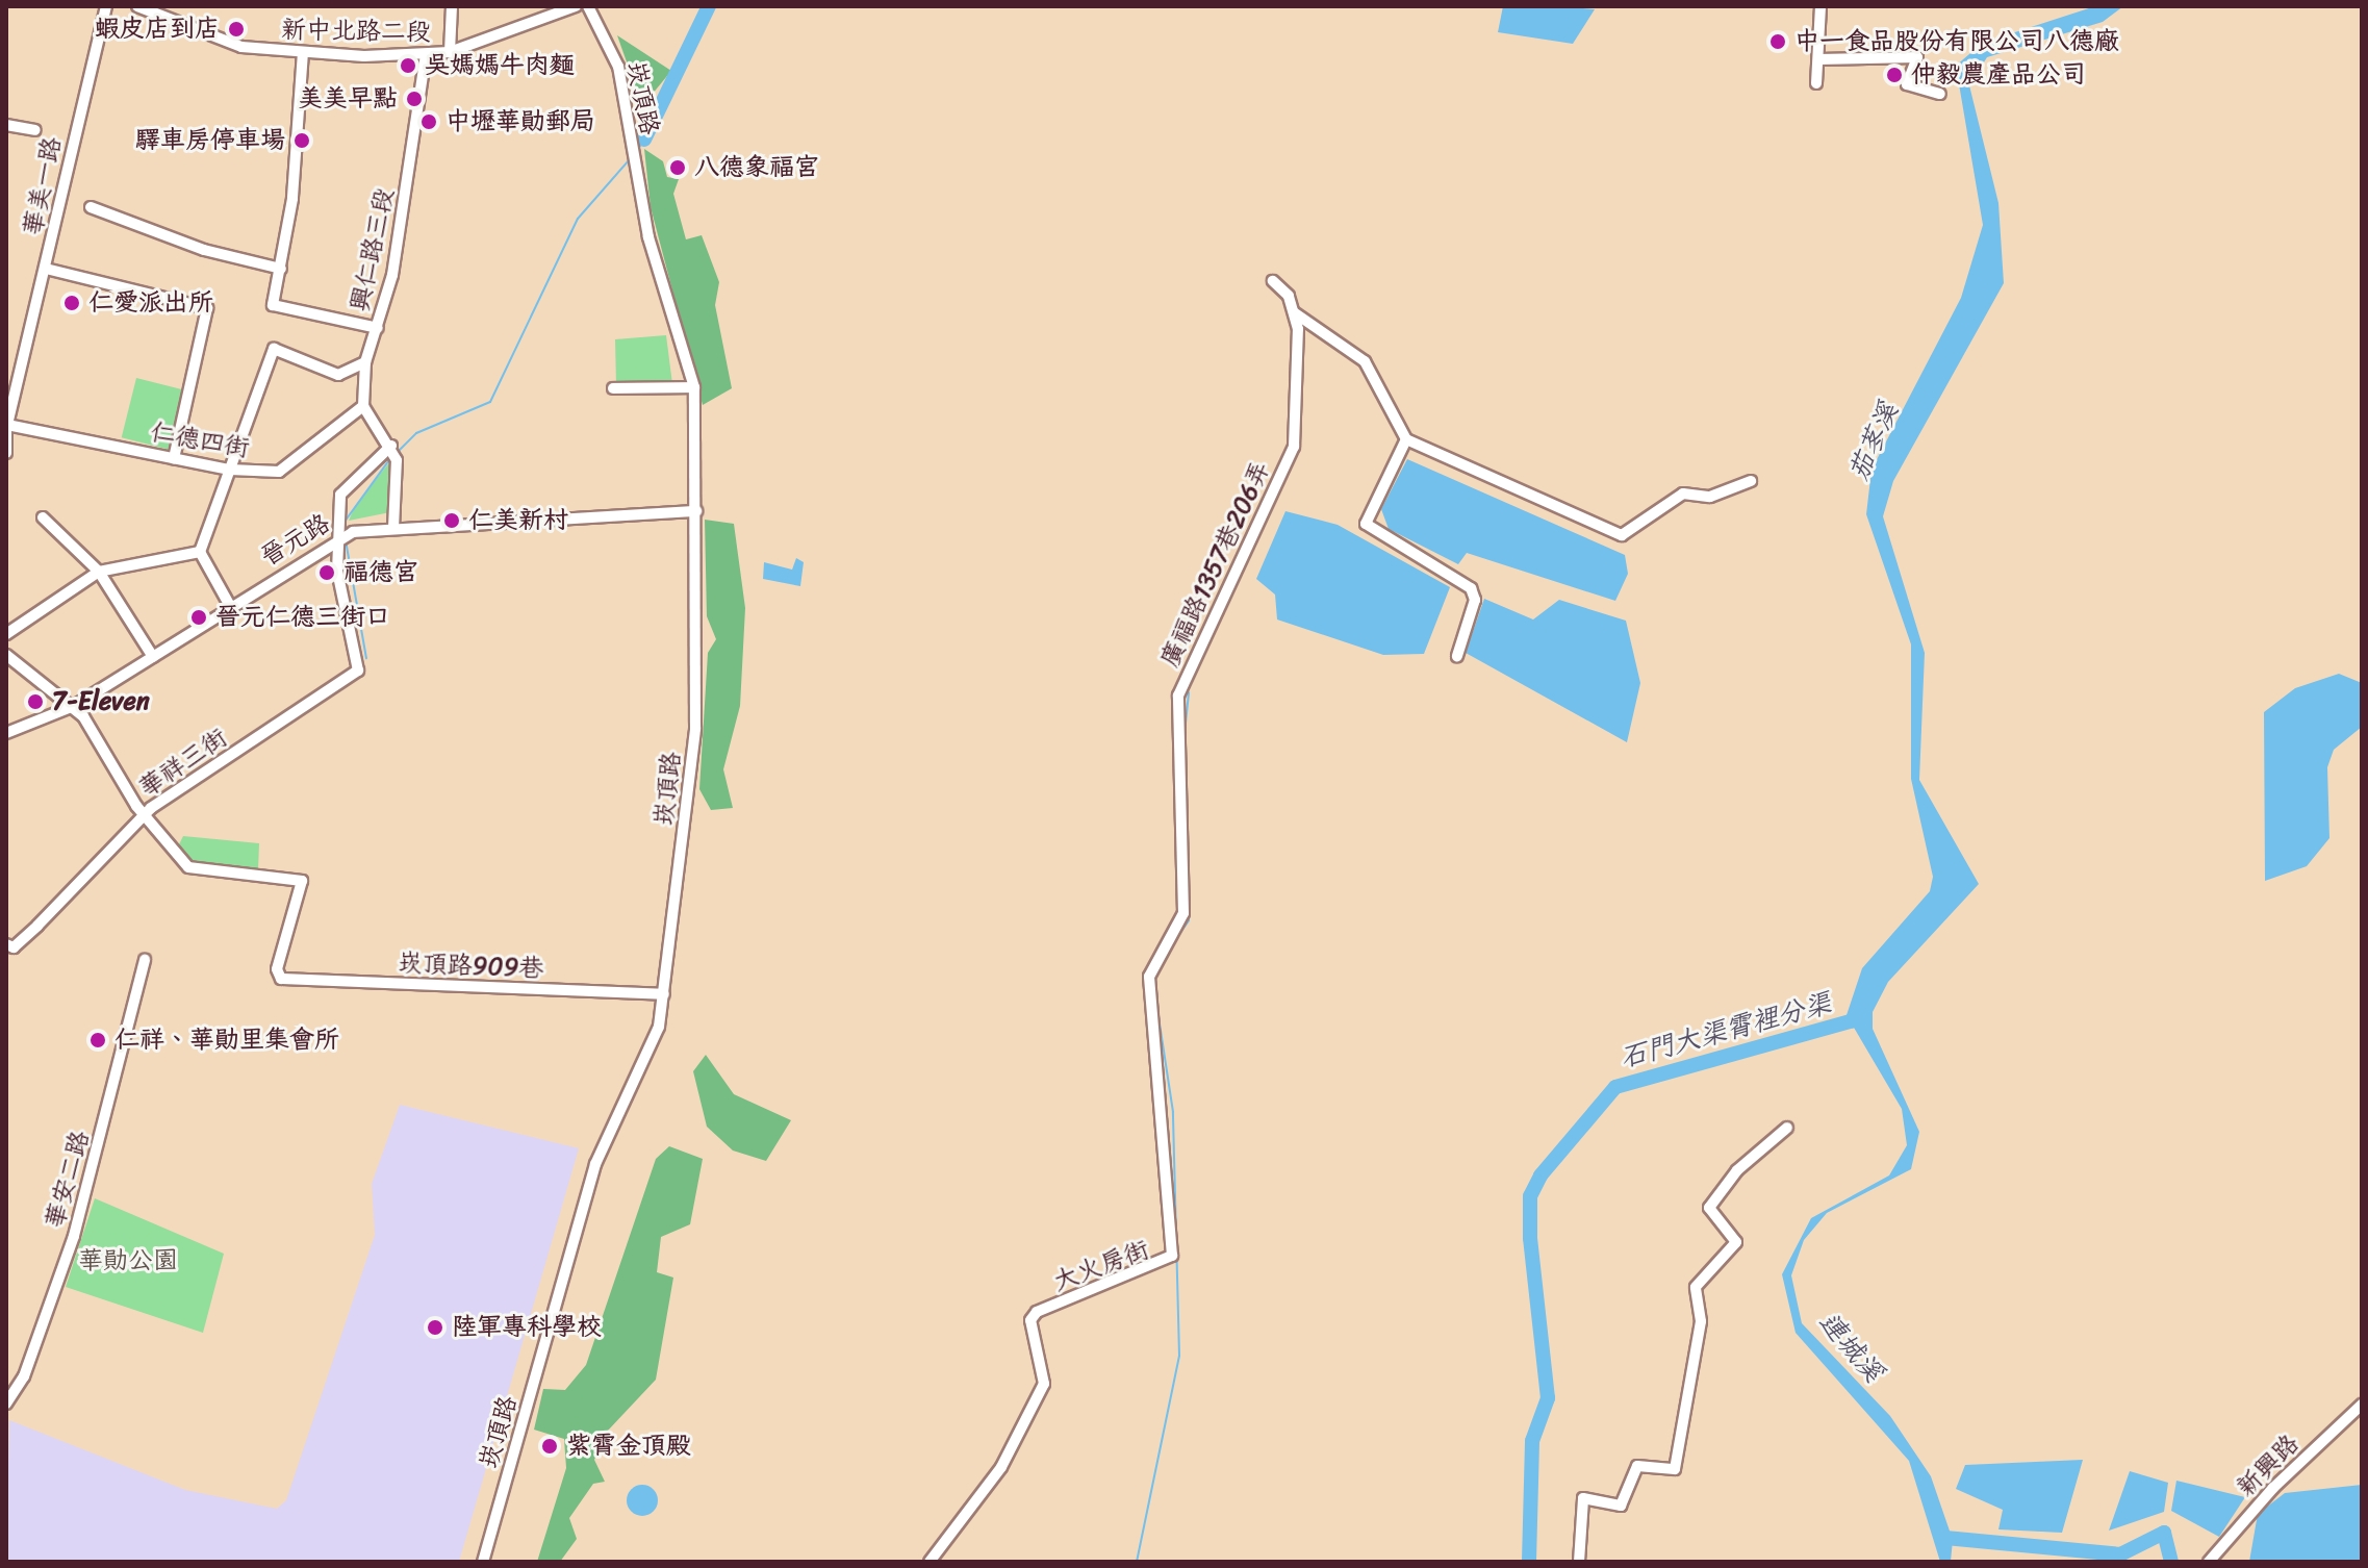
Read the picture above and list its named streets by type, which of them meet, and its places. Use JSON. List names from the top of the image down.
{
  "streets": {
    "street": [
      "新中北路二段",
      "崁頂路",
      "華美一路",
      "興仁路三段",
      "仁德四街",
      "晉元路",
      "廣福路1357巷206弄",
      "華祥三街",
      "崁頂路909巷",
      "華安二路",
      "大火房街",
      "新興路"
    ]
  },
  "crossings": [
    ["新中北路二段", "興仁路三段"],
    ["崁頂路", "晉元路"],
    ["崁頂路", "崁頂路909巷"],
    ["華美一路", "仁德四街"],
    ["興仁路三段", "仁德四街"],
    ["晉元路", "華祥三街"],
    ["廣福路1357巷206弄", "大火房街"],
    ["華祥三街", "崁頂路909巷"]
  ],
  "water": ["茄苳溪", "石門大渠霄裡分渠", "連城溪"],
  "parks": ["華勛公園"],
  "places": [
    "蝦皮店到店",
    "中一食品股份有限公司八德廠",
    "吳媽媽牛肉麵",
    "仲毅農產品公司",
    "美美早點",
    "中壢華勛郵局",
    "驛車房停車場",
    "八德象福宮",
    "仁愛派出所",
    "仁美新村",
    "福德宮",
    "晉元仁德三街口",
    "7-Eleven",
    "仁祥、華勛里集會所",
    "陸軍專科學校",
    "紫霄金頂殿"
  ]
}
